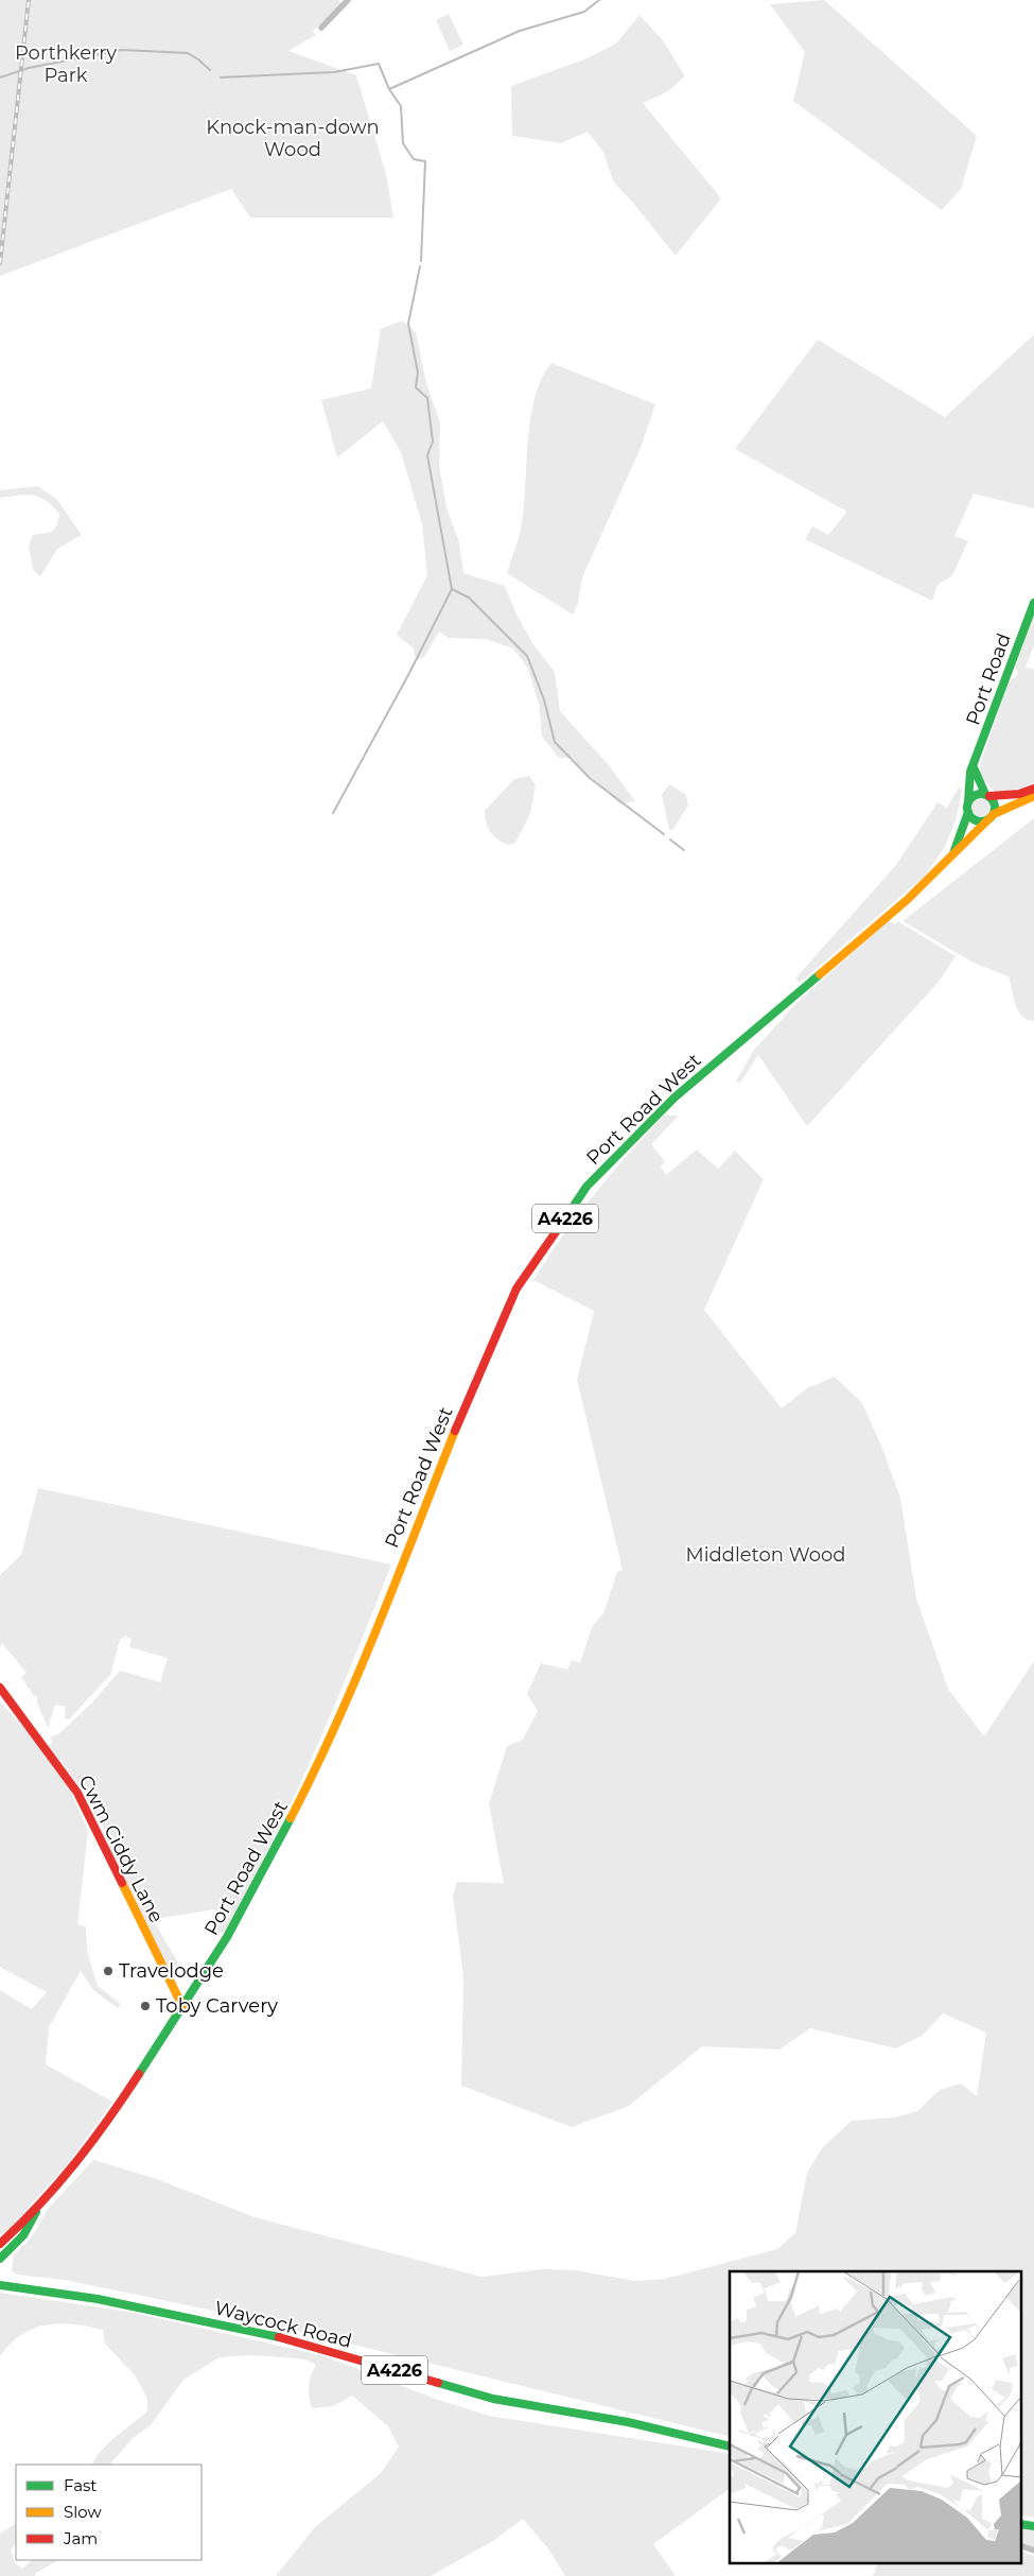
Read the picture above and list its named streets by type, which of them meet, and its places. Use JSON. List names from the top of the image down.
{
  "streets": {
    "main road": [
      "Port Road",
      "Port Road West",
      "A4226",
      "Cwm Ciddy Lane",
      "Waycock Road"
    ]
  },
  "crossings": [
    ["Port Road", "Port Road West"],
    ["Port Road", "A4226"],
    ["Port Road West", "A4226"],
    ["Port Road West", "Cwm Ciddy Lane"]
  ],
  "parks": ["Porthkerry Park", "Knock-man-down Wood", "Middleton Wood"],
  "places": ["Travelodge", "Toby Carvery"],
  "legend": ["Fast", "Slow", "Jam"]
}
